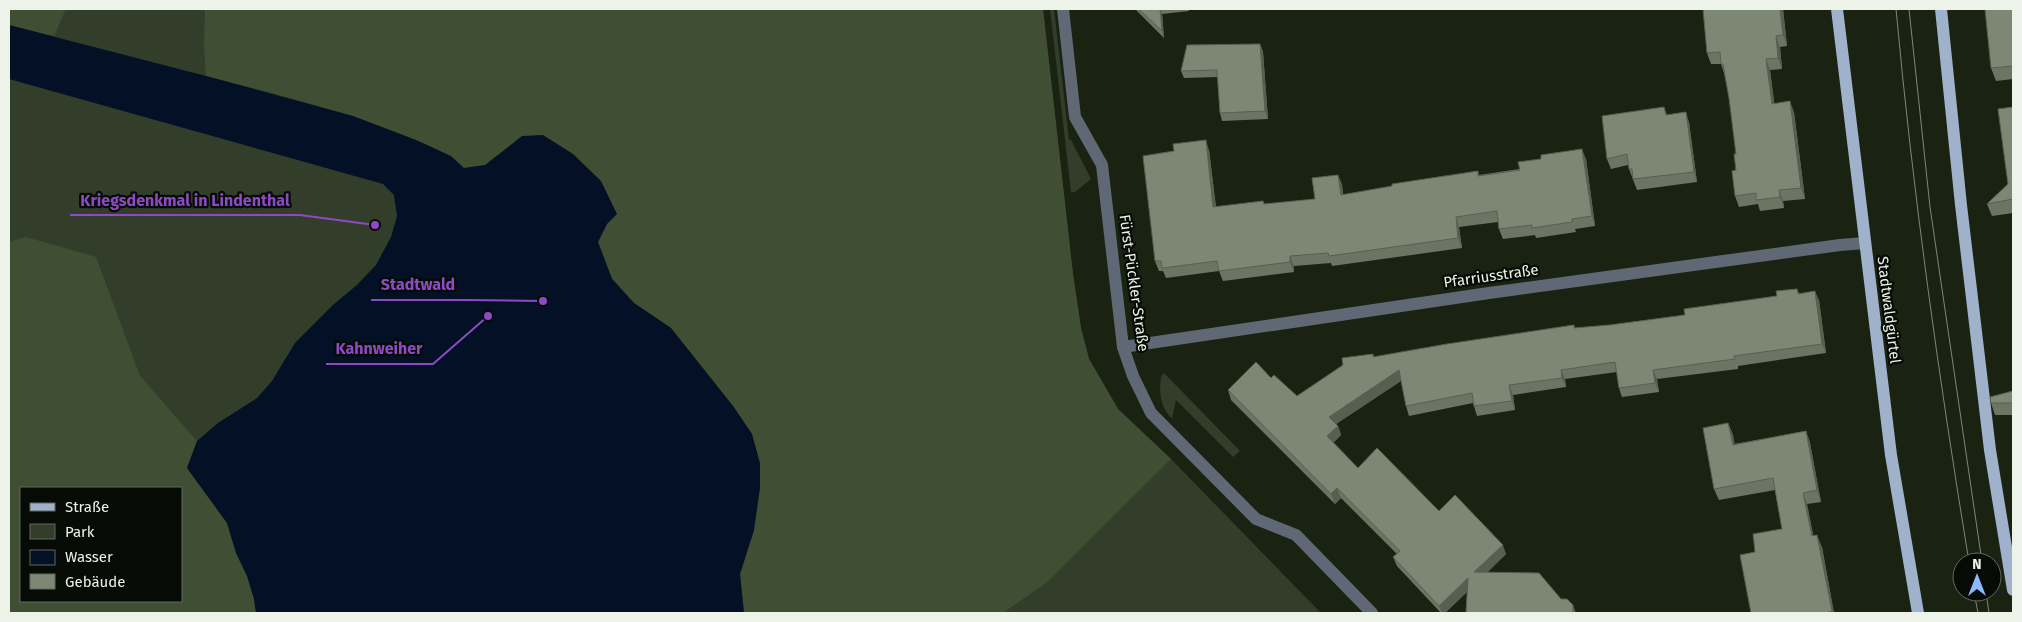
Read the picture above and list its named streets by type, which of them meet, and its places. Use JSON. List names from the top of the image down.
{
  "streets": {
    "main road": ["Stadtwaldgürtel"],
    "street": ["Pfarriusstraße", "Fürst-Pückler-Straße"]
  },
  "crossings": [
    ["Pfarriusstraße", "Fürst-Pückler-Straße"],
    ["Pfarriusstraße", "Stadtwaldgürtel"]
  ],
  "places": ["Kriegsdenkmal in Lindenthal", "Stadtwald", "Kahnweiher"],
  "legend": [
    "Straße",
    "Park",
    "Wasser",
    "Gebäude"
  ],
  "north": "top"
}
